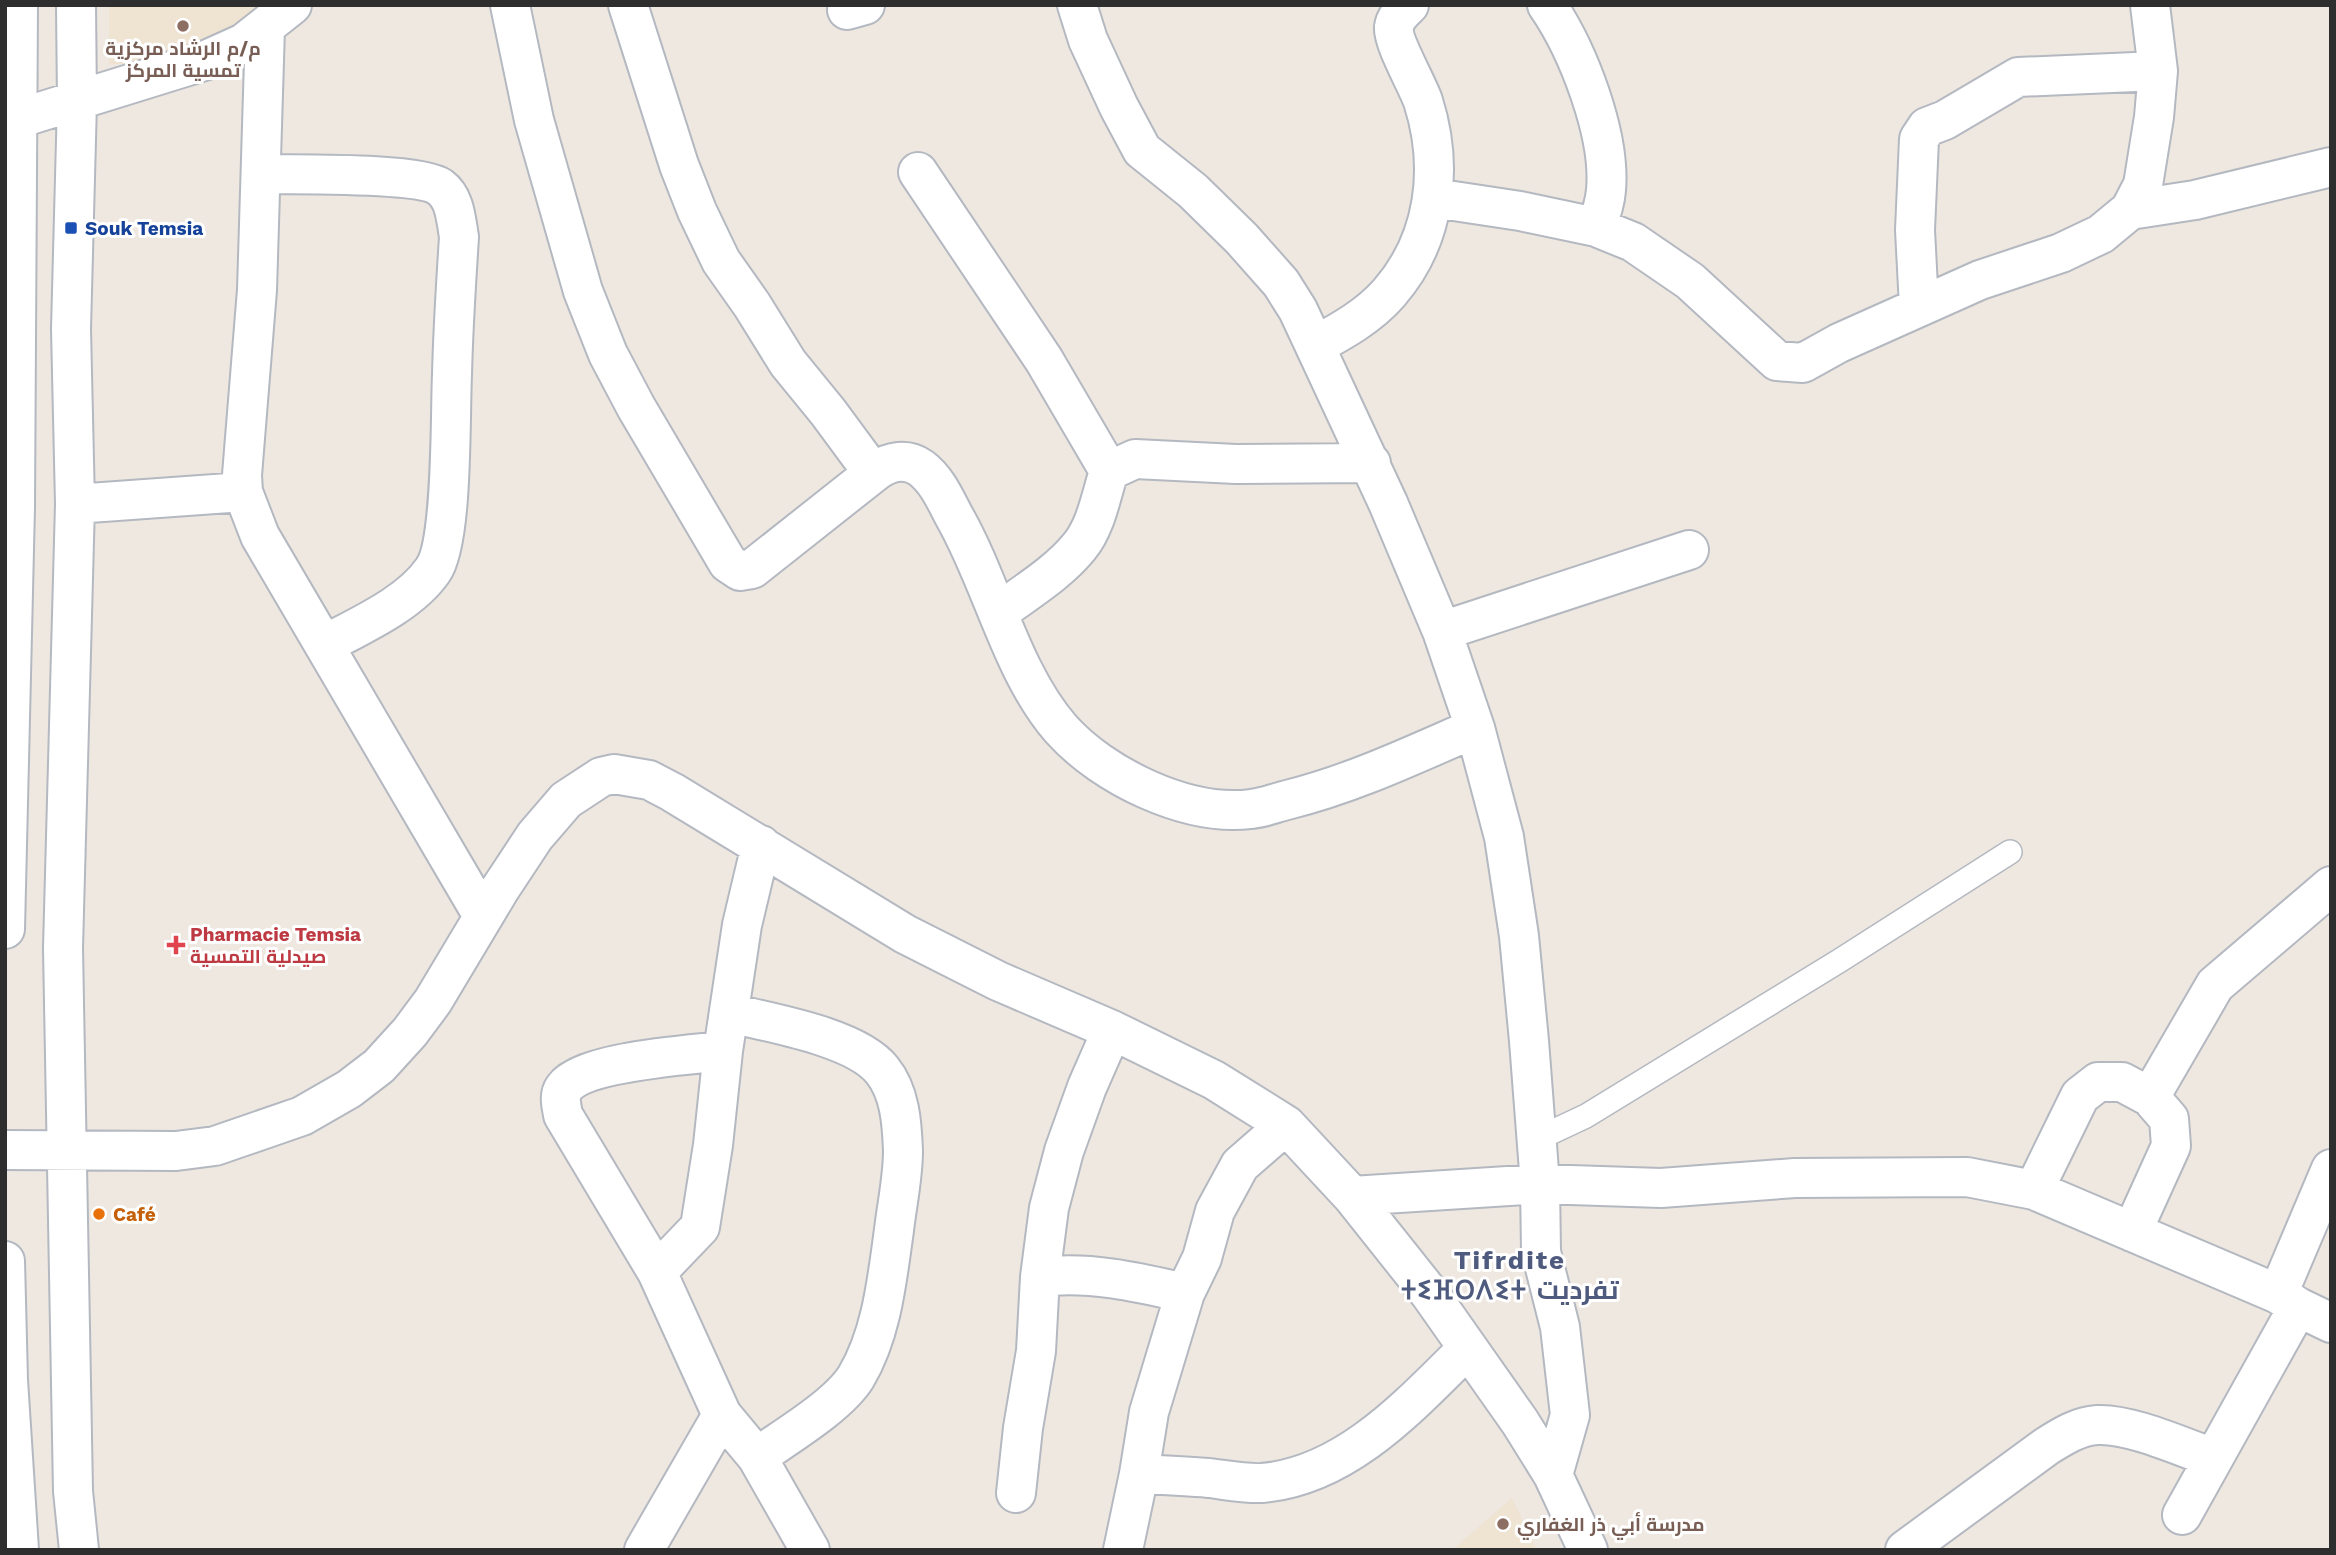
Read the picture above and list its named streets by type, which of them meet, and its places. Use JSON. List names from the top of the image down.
{
  "districts": ["Tifrdite ⵜⵉⴼⵔⴷⵉⵜ تفرديت"],
  "places": {
    "other": ["م/م الرشاد مركزية تمسية المركز", "Café", "مدرسة أبي ذر الغفاري"],
    "transit": ["Souk Temsia"],
    "health": ["Pharmacie Temsia صيدلية التمسية"]
  }
}
